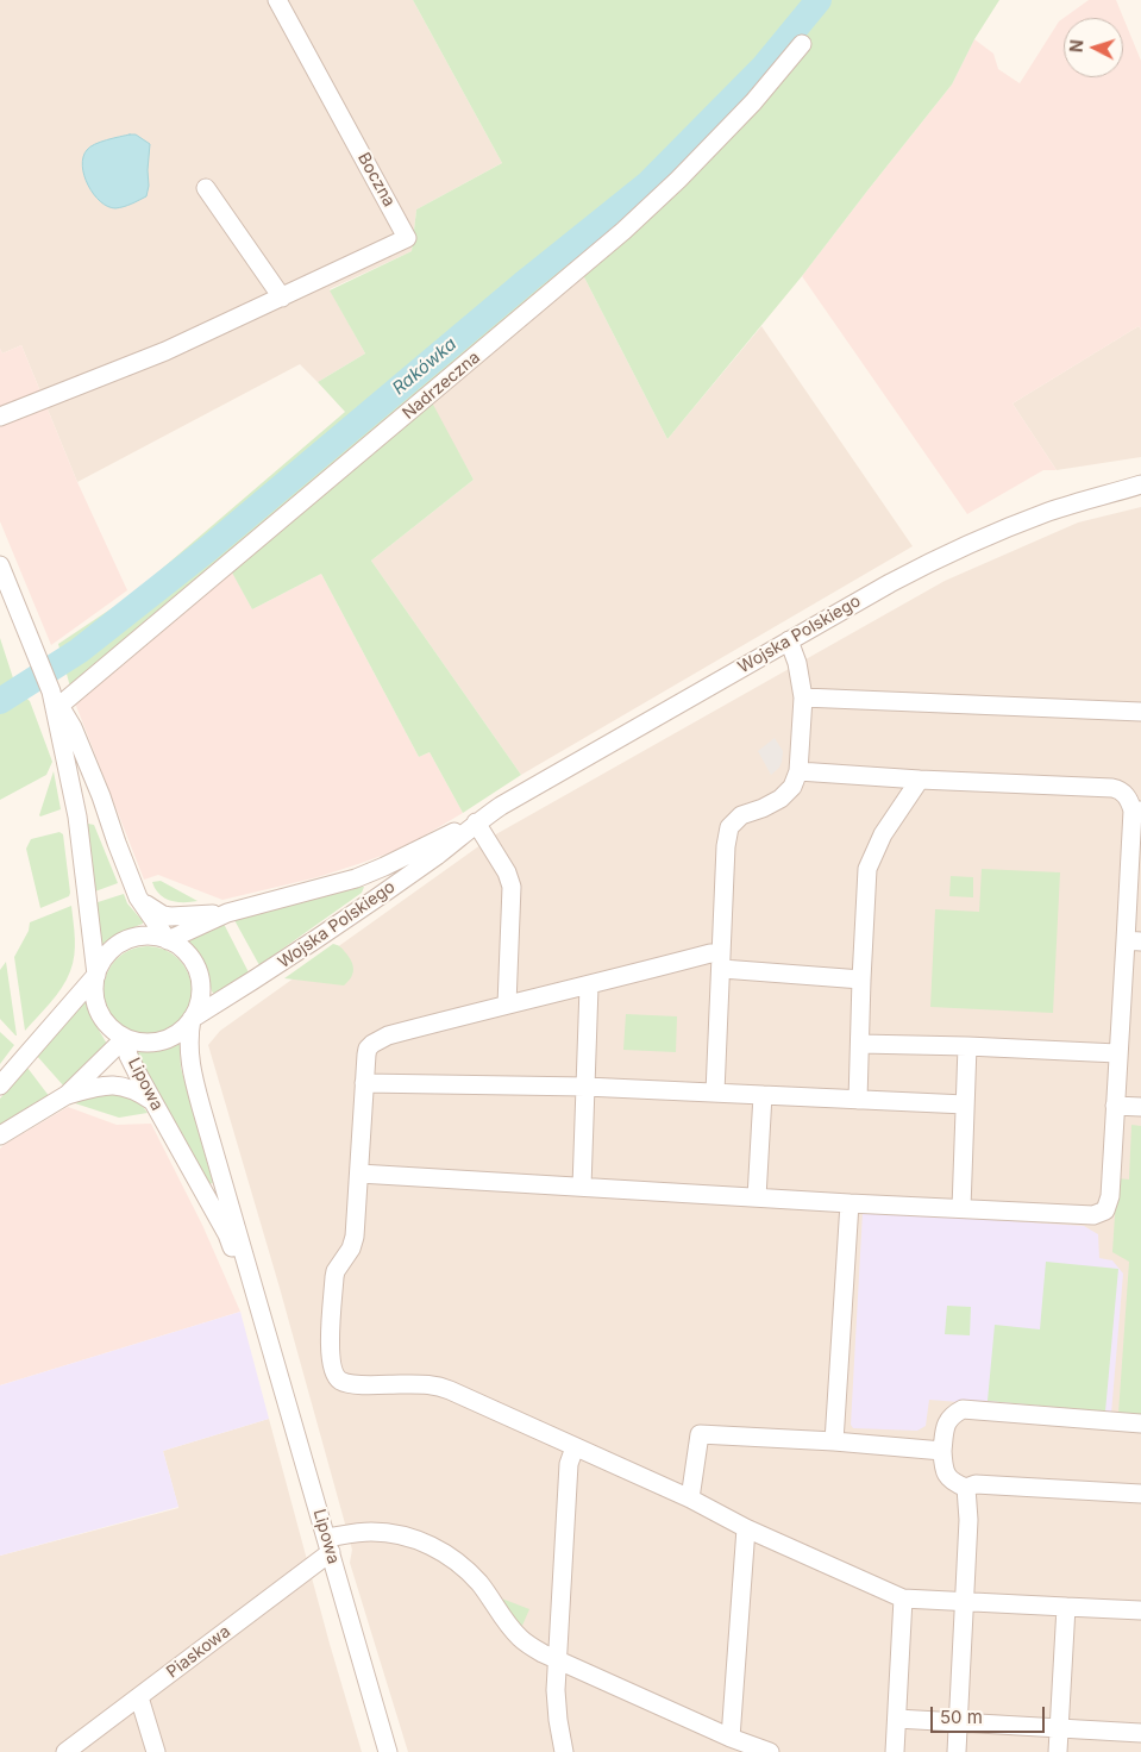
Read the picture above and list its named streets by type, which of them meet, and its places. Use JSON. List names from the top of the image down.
{
  "streets": {
    "street": [
      "Boczna",
      "Nadrzeczna",
      "Wojska Polskiego",
      "Lipowa",
      "Piaskowa"
    ]
  },
  "crossings": [
    ["Wojska Polskiego", "Lipowa"],
    ["Lipowa", "Piaskowa"]
  ],
  "water": ["Rakówka"],
  "scale_bar": "50 m",
  "north": "left"
}
